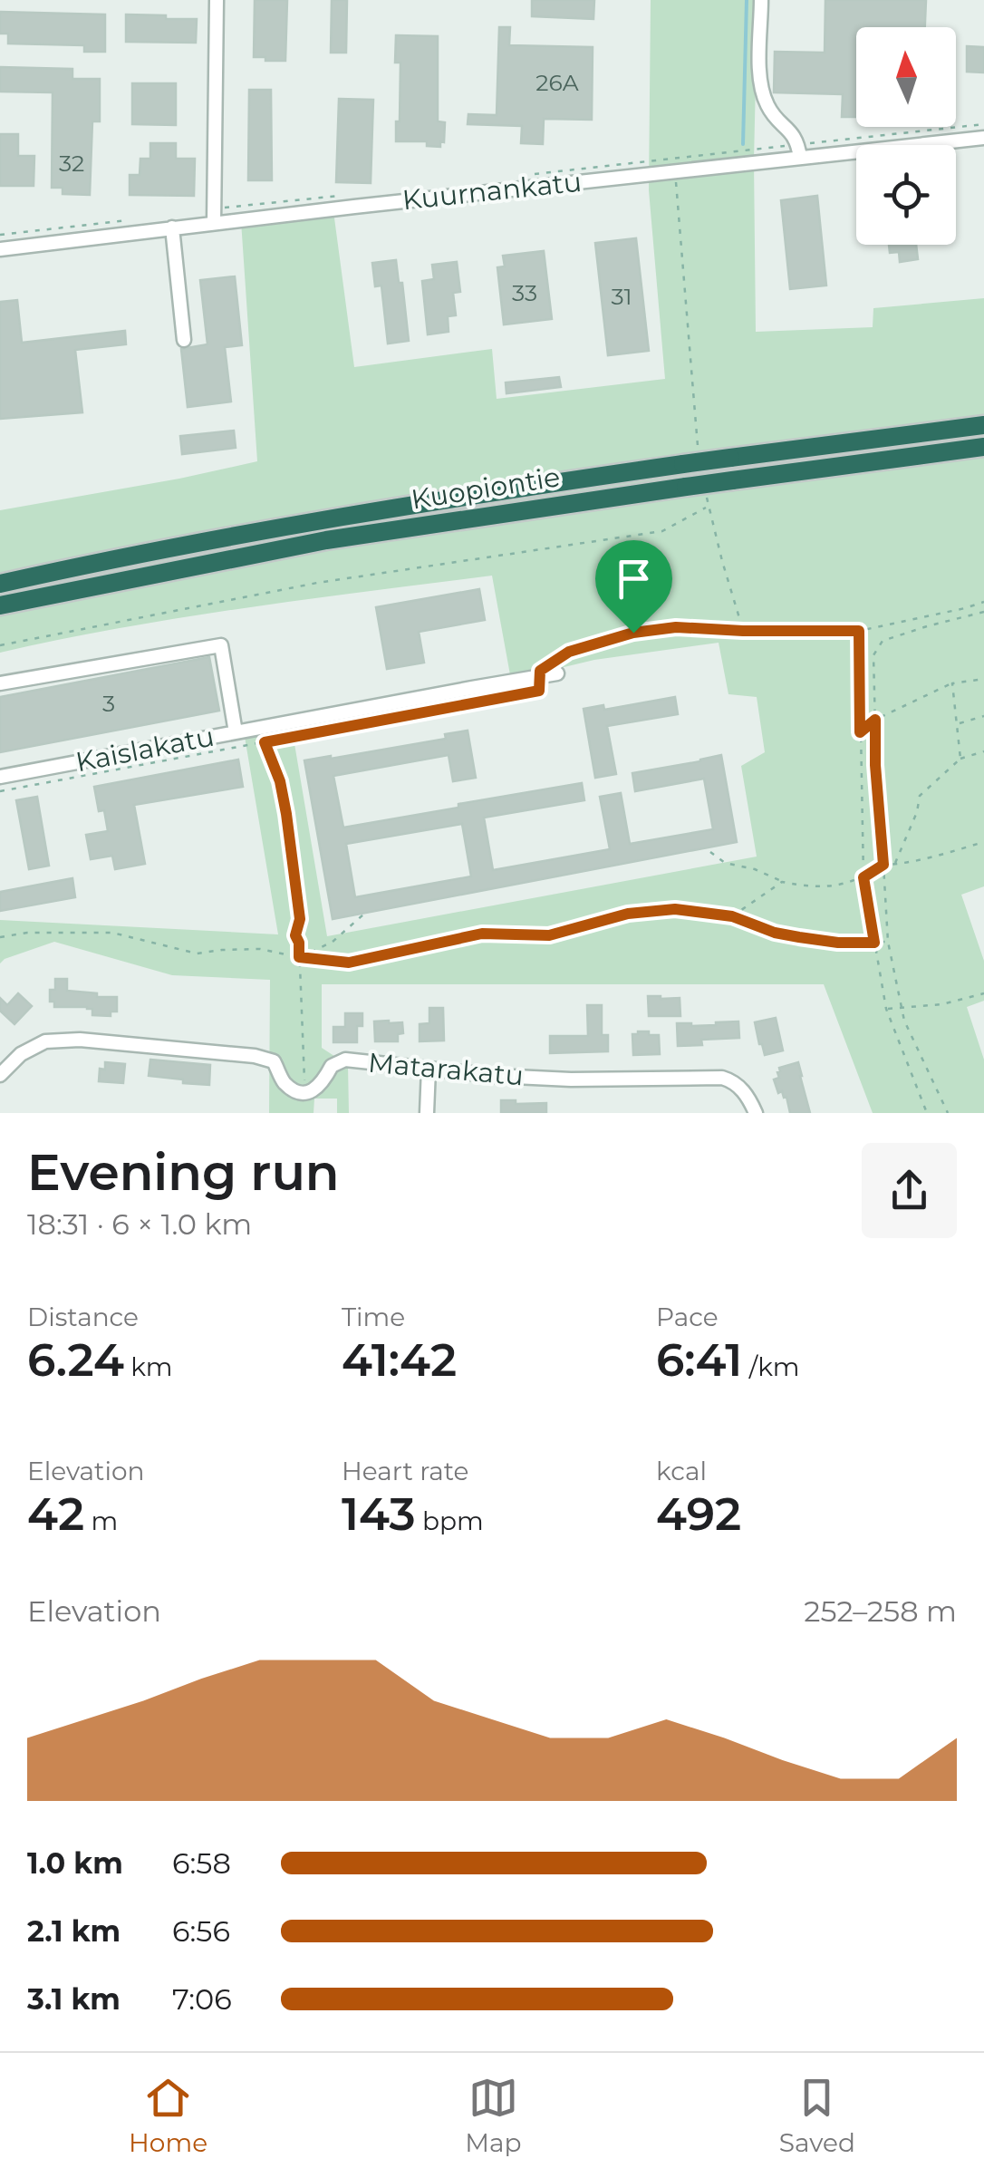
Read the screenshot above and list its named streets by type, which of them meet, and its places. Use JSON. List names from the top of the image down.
{
  "streets": {
    "highway": ["Kuopiontie"],
    "street": ["Kuurnankatu", "Kaislakatu", "Matarakatu"]
  },
  "house_numbers": [
    "26A",
    "32",
    "33",
    "31",
    "3"
  ],
  "north": "top",
  "page": {
    "heading": ["Evening run", "18:31 · 6 × 1.0 km"],
    "stats": [
      ["Distance", "6.24 km"],
      ["Time", "41:42"],
      ["Pace", "6:41 /km"],
      ["Elevation", "42 m"],
      ["Heart rate", "143 bpm"],
      ["kcal", "492"]
    ],
    "chart": ["Elevation", "252–258 m"],
    "list": [
      {
        "name": "1.0 km",
        "note": "6:58"
      },
      {
        "name": "2.1 km",
        "note": "6:56"
      },
      {
        "name": "3.1 km",
        "note": "7:06"
      }
    ],
    "tabs": ["Home", "Map", "Saved"]
  }
}
